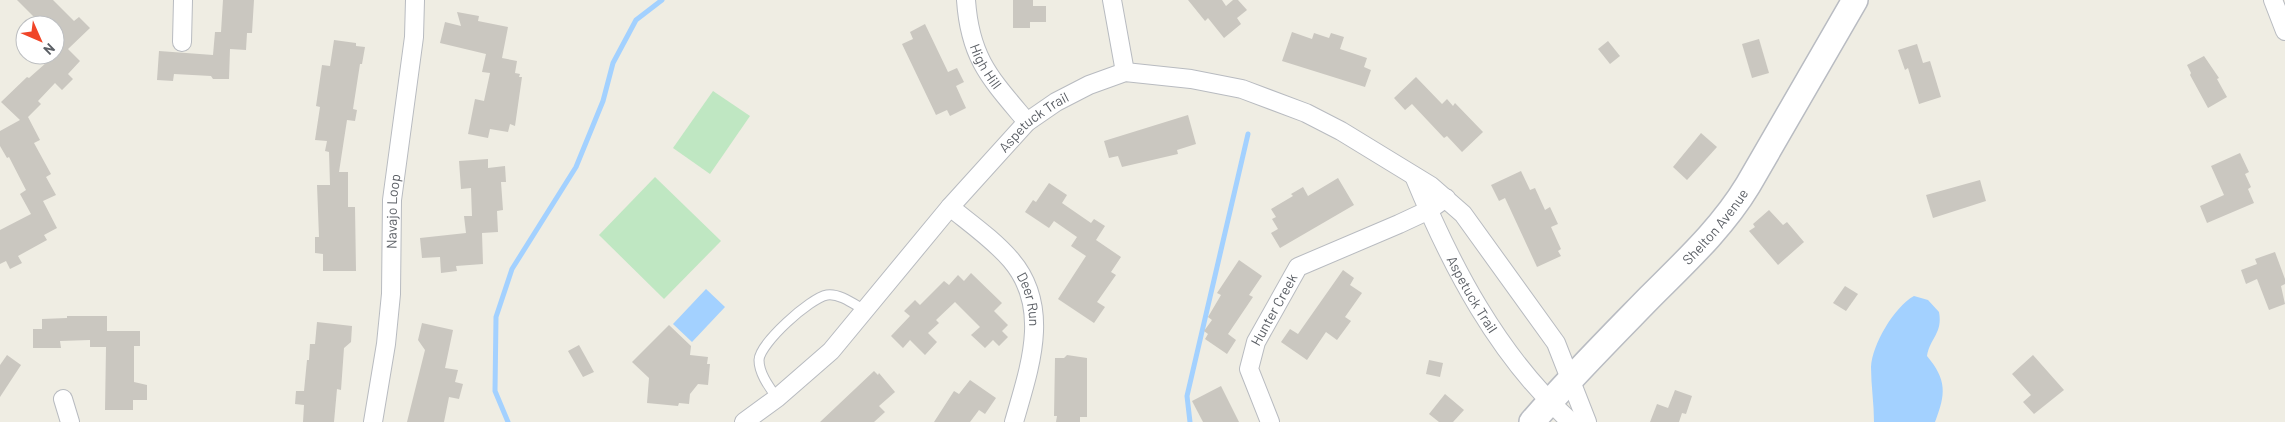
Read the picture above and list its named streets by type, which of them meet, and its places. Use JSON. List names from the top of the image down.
{
  "streets": {
    "main road": ["Shelton Avenue"],
    "street": [
      "High Hill",
      "Aspetuck Trail",
      "Navajo Loop",
      "Deer Run",
      "Hunter Creek"
    ]
  },
  "crossings": [
    ["High Hill", "Aspetuck Trail"],
    ["Aspetuck Trail", "Shelton Avenue"],
    ["Aspetuck Trail", "Deer Run"],
    ["Aspetuck Trail", "Hunter Creek"]
  ],
  "north": "bottom right"
}
